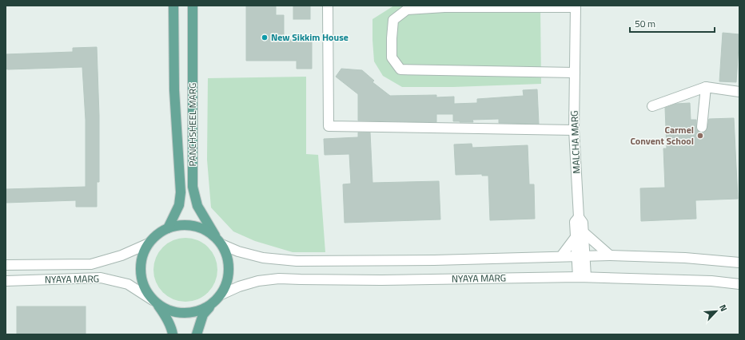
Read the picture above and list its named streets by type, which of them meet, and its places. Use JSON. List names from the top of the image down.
{
  "streets": {
    "main road": ["PANCHSHEEL MARG"],
    "street": ["MALCHA MARG", "NYAYA MARG"]
  },
  "crossings": [
    ["PANCHSHEEL MARG", "NYAYA MARG"],
    ["MALCHA MARG", "NYAYA MARG"]
  ],
  "places": ["New Sikkim House", "Carmel Convent School"],
  "scale_bar": "50 m",
  "north": "top right"
}
